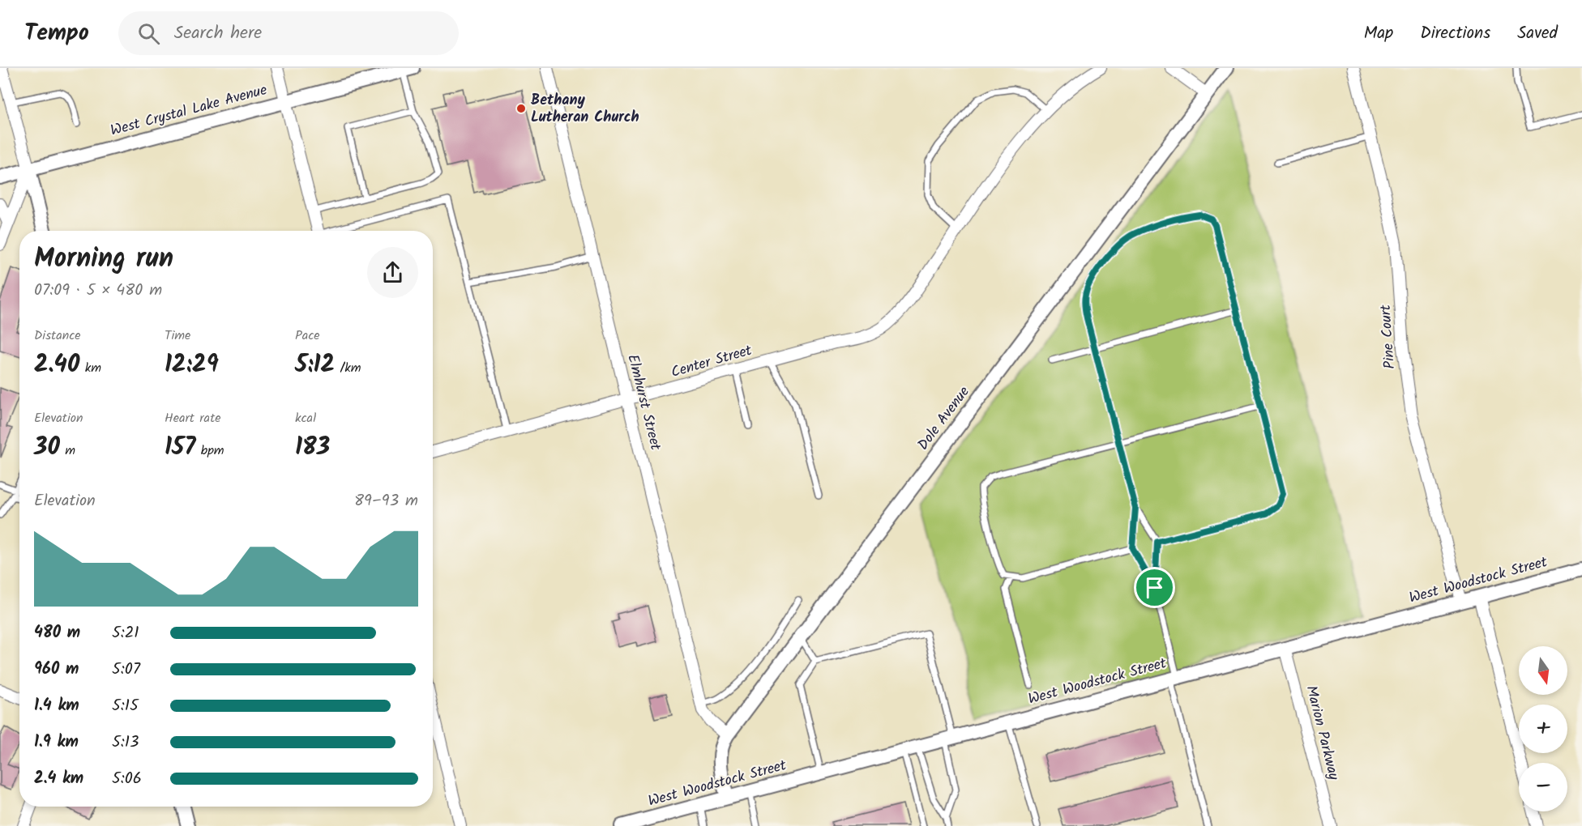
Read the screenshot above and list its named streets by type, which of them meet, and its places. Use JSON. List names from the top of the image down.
{
  "streets": {
    "street": [
      "West Crystal Lake Avenue",
      "Pine Court",
      "Center Street",
      "Elmhurst Street",
      "Dole Avenue",
      "West Woodstock Street",
      "Marion Parkway"
    ]
  },
  "crossings": [
    ["Pine Court", "West Woodstock Street"],
    ["Center Street", "Elmhurst Street"],
    ["Elmhurst Street", "Dole Avenue"],
    ["Dole Avenue", "West Woodstock Street"],
    ["West Woodstock Street", "Marion Parkway"]
  ],
  "places": ["Bethany Lutheran Church"],
  "north": "bottom",
  "page": {
    "header": "Tempo",
    "search": "Search here",
    "nav": ["Map", "Directions", "Saved"],
    "heading": ["Morning run", "07:09 · 5 × 480 m"],
    "stats": [
      ["Distance", "2.40 km"],
      ["Time", "12:29"],
      ["Pace", "5:12 /km"],
      ["Elevation", "30 m"],
      ["Heart rate", "157 bpm"],
      ["kcal", "183"]
    ],
    "chart": ["Elevation", "89–93 m"],
    "list": [
      {
        "name": "480 m",
        "note": "5:21"
      },
      {
        "name": "960 m",
        "note": "5:07"
      },
      {
        "name": "1.4 km",
        "note": "5:15"
      },
      {
        "name": "1.9 km",
        "note": "5:13"
      },
      {
        "name": "2.4 km",
        "note": "5:06"
      }
    ],
    "map_buttons": ["+", "−"]
  }
}
